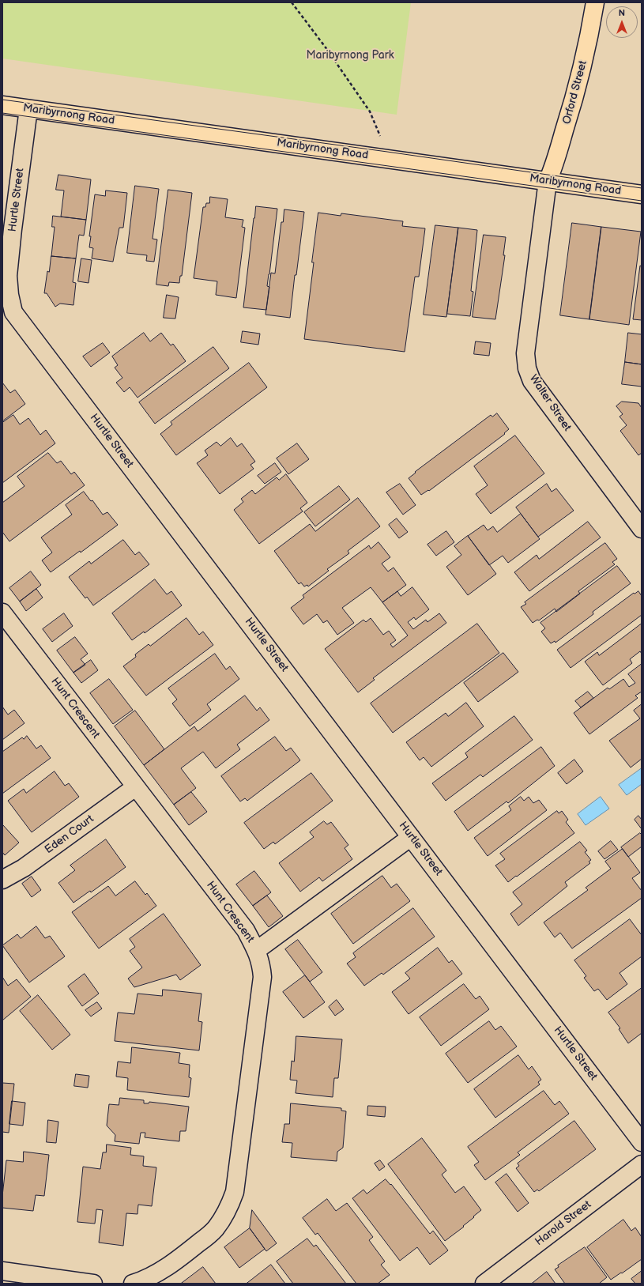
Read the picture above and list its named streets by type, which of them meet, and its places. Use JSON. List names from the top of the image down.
{
  "streets": {
    "main road": ["Orford Street", "Maribyrnong Road"],
    "street": [
      "Hurtle Street",
      "Walter Street",
      "Hunt Crescent",
      "Eden Court",
      "Harold Street"
    ]
  },
  "crossings": [
    ["Orford Street", "Maribyrnong Road"],
    ["Orford Street", "Walter Street"],
    ["Maribyrnong Road", "Hurtle Street"],
    ["Maribyrnong Road", "Walter Street"],
    ["Hunt Crescent", "Eden Court"]
  ],
  "parks": ["Maribyrnong Park"],
  "north": "top"
}
